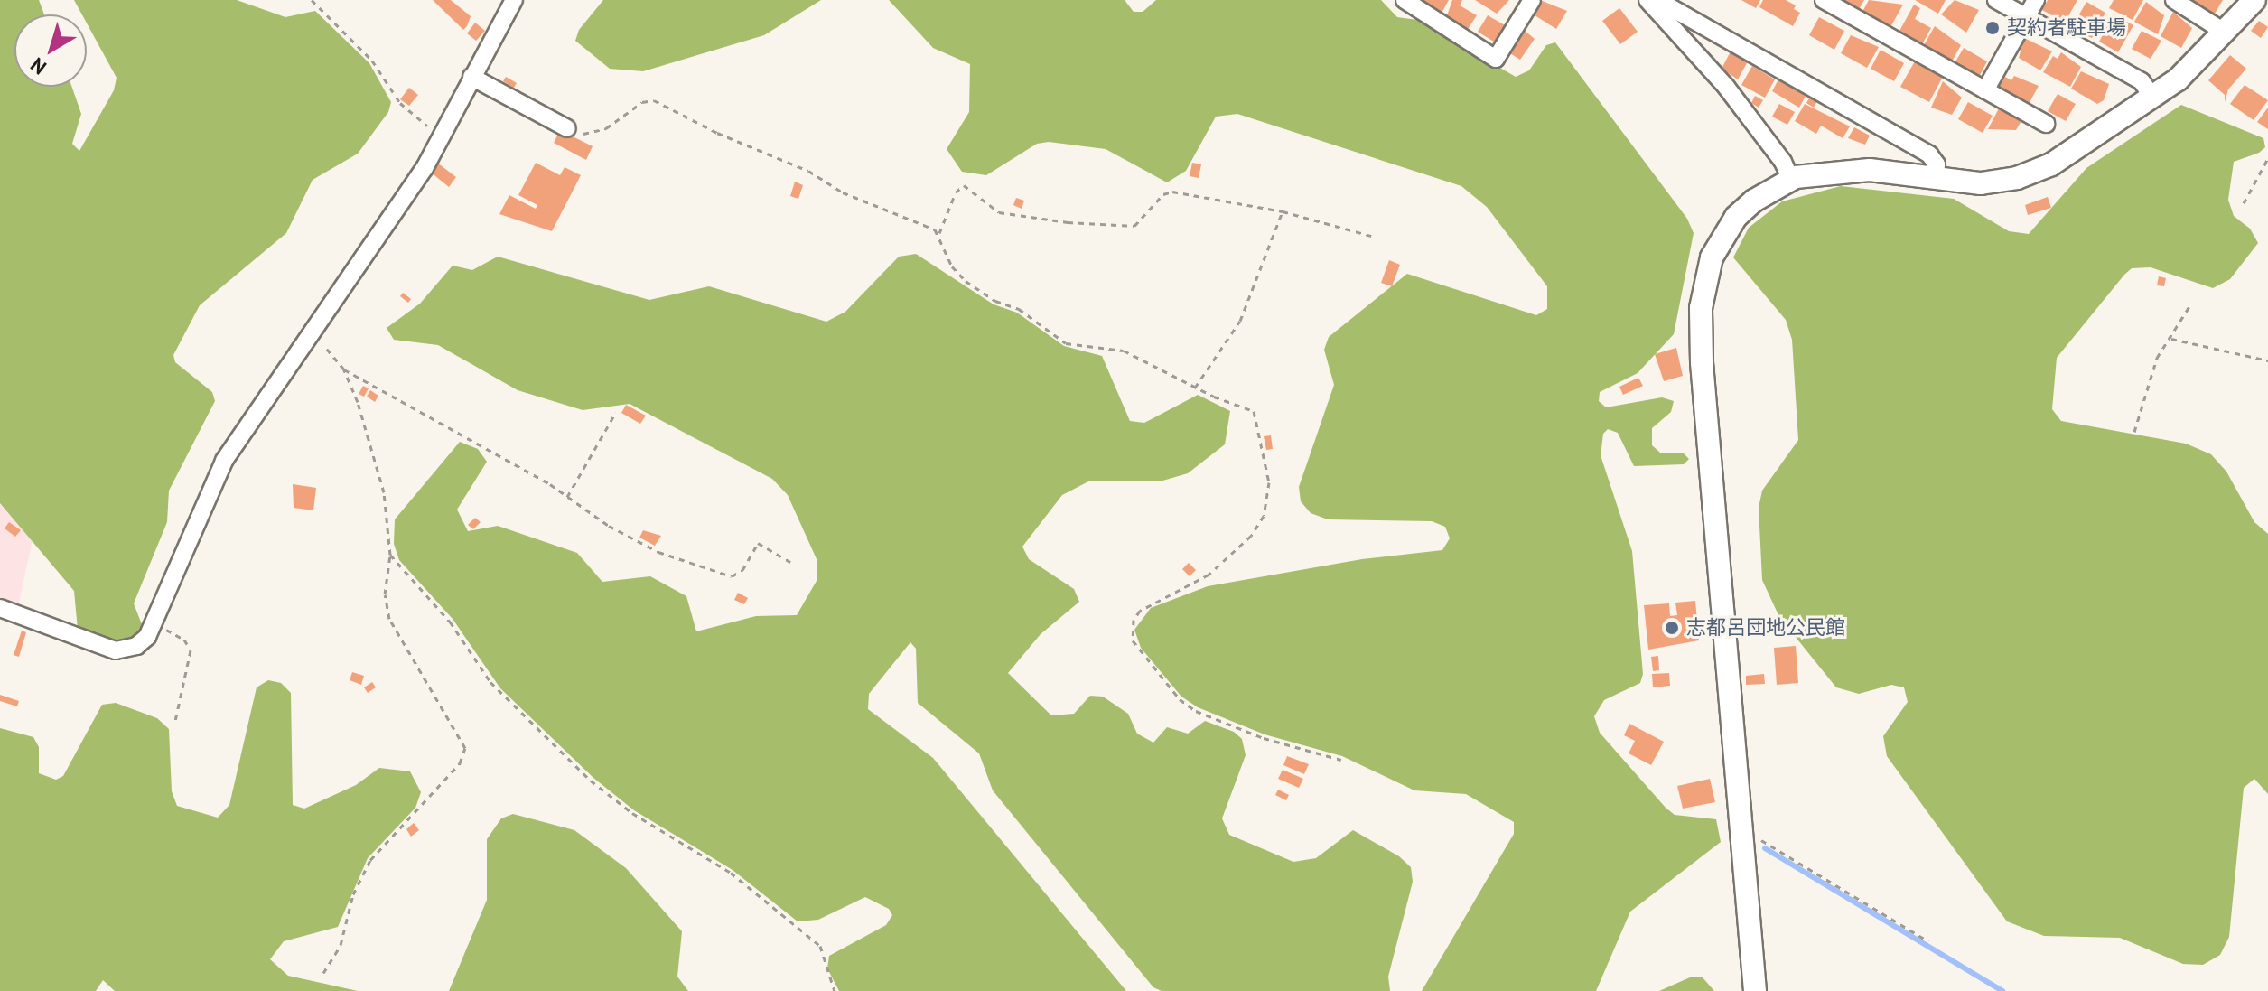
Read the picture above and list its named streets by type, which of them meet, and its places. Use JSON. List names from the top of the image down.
{
  "places": ["契約者駐車場", "志都呂団地公民館"],
  "north": "bottom left"
}
